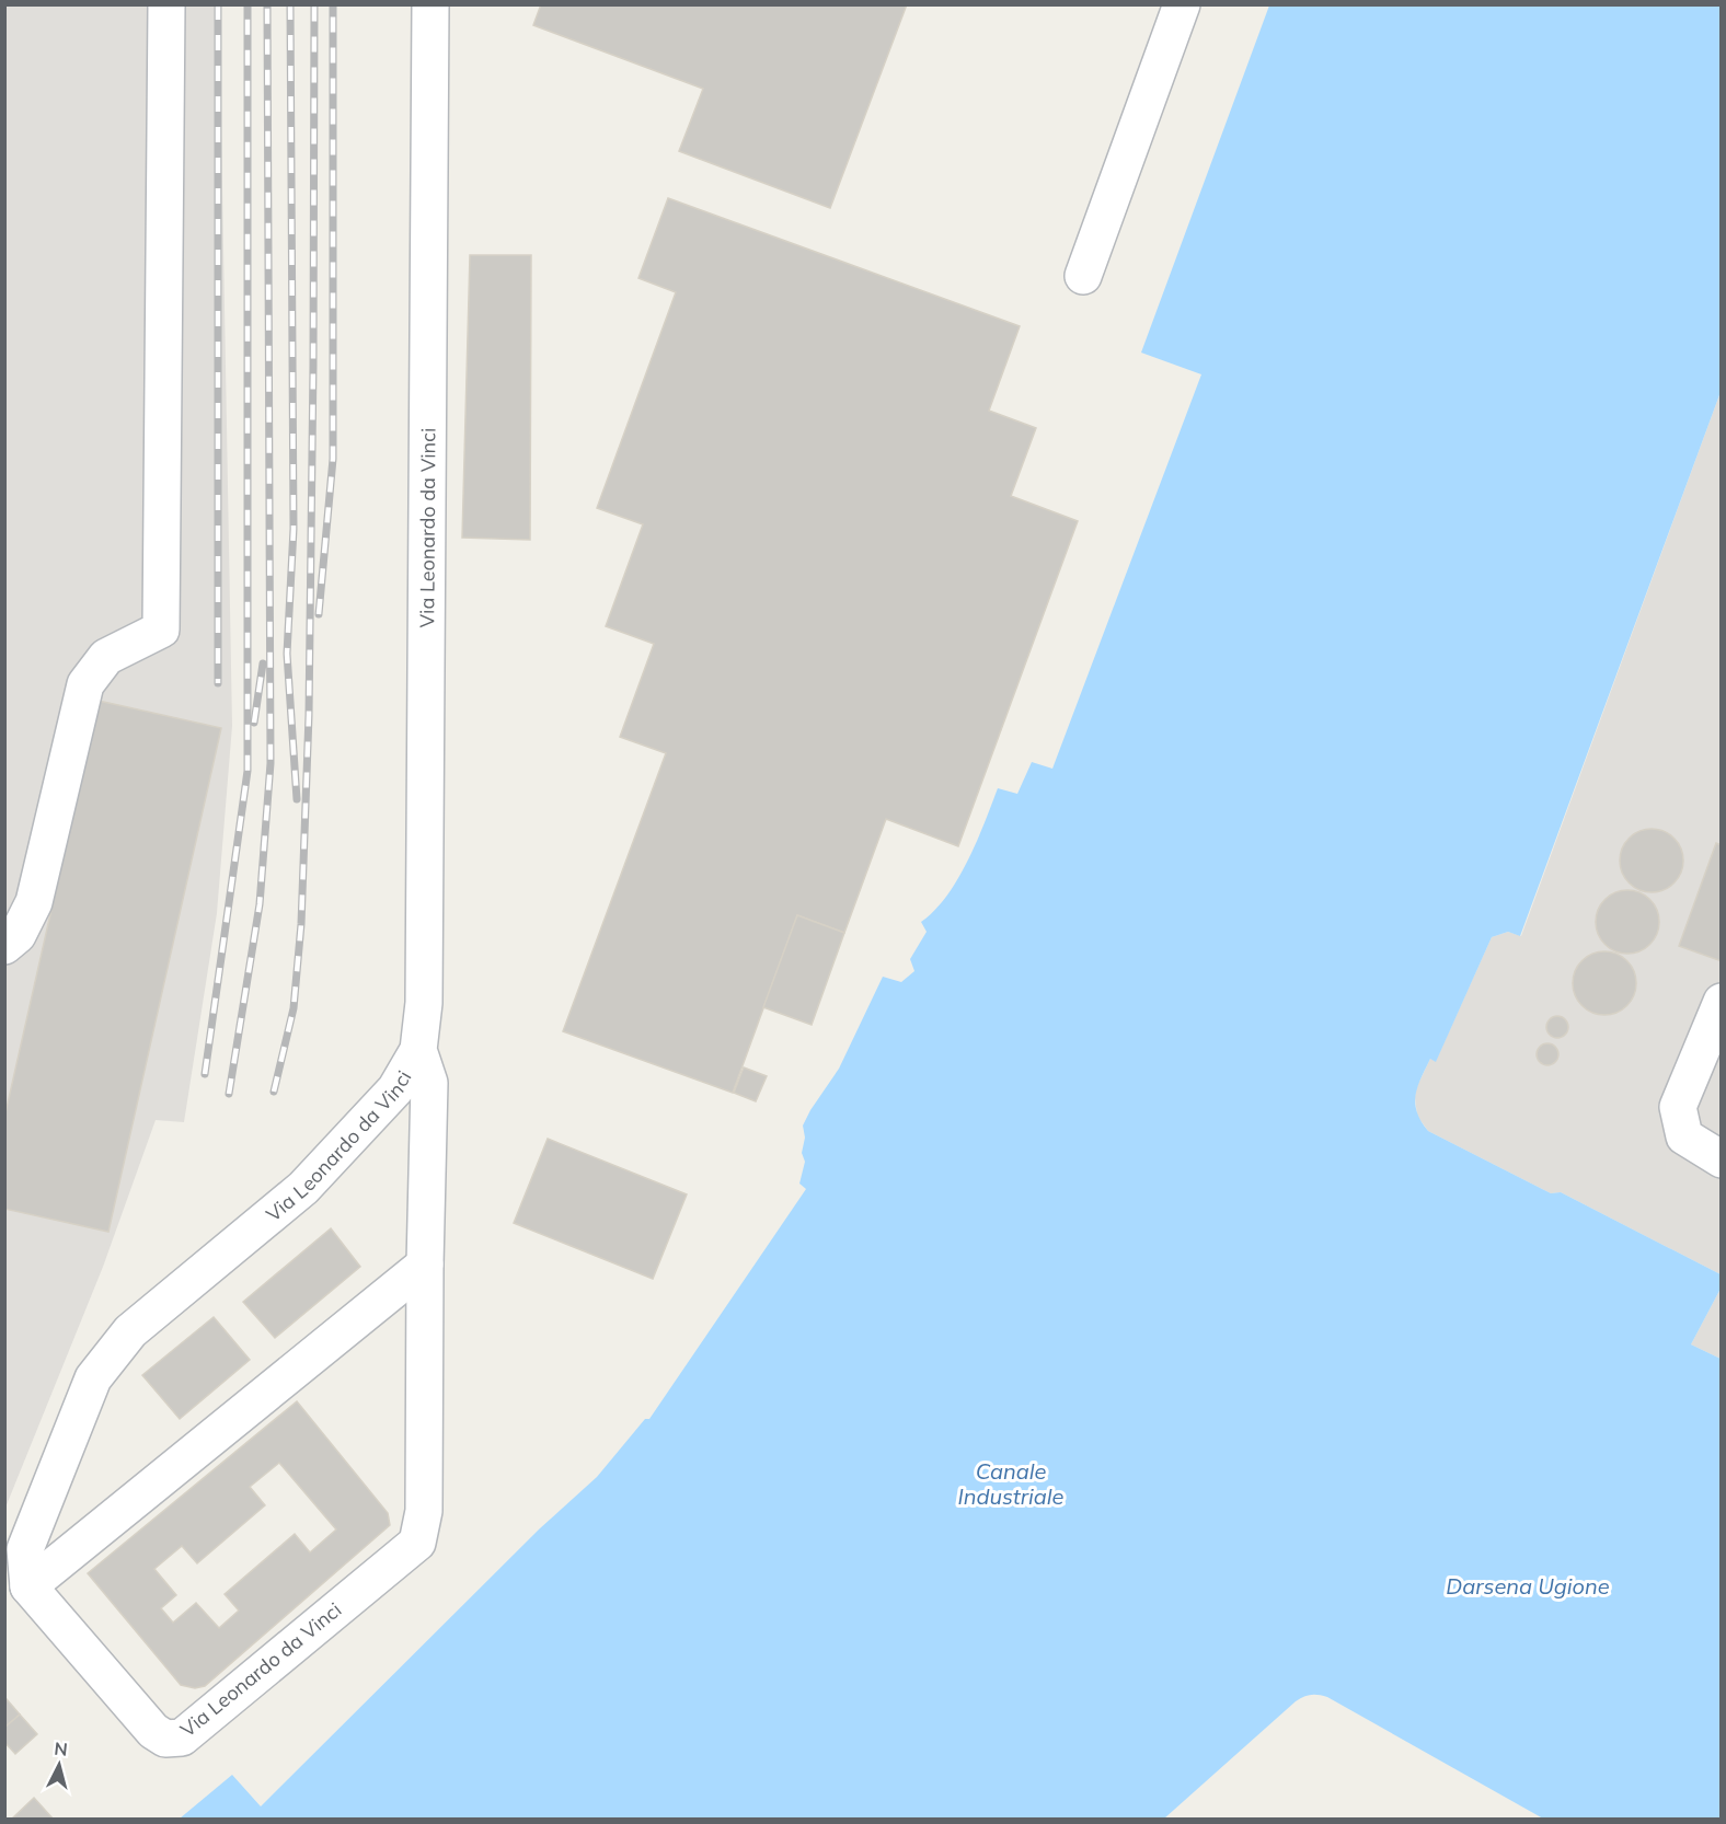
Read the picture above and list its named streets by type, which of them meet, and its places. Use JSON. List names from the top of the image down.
{
  "streets": {
    "street": ["Via Leonardo da Vinci"]
  },
  "water": ["Canale Industriale", "Darsena Ugione"],
  "north": "top"
}
